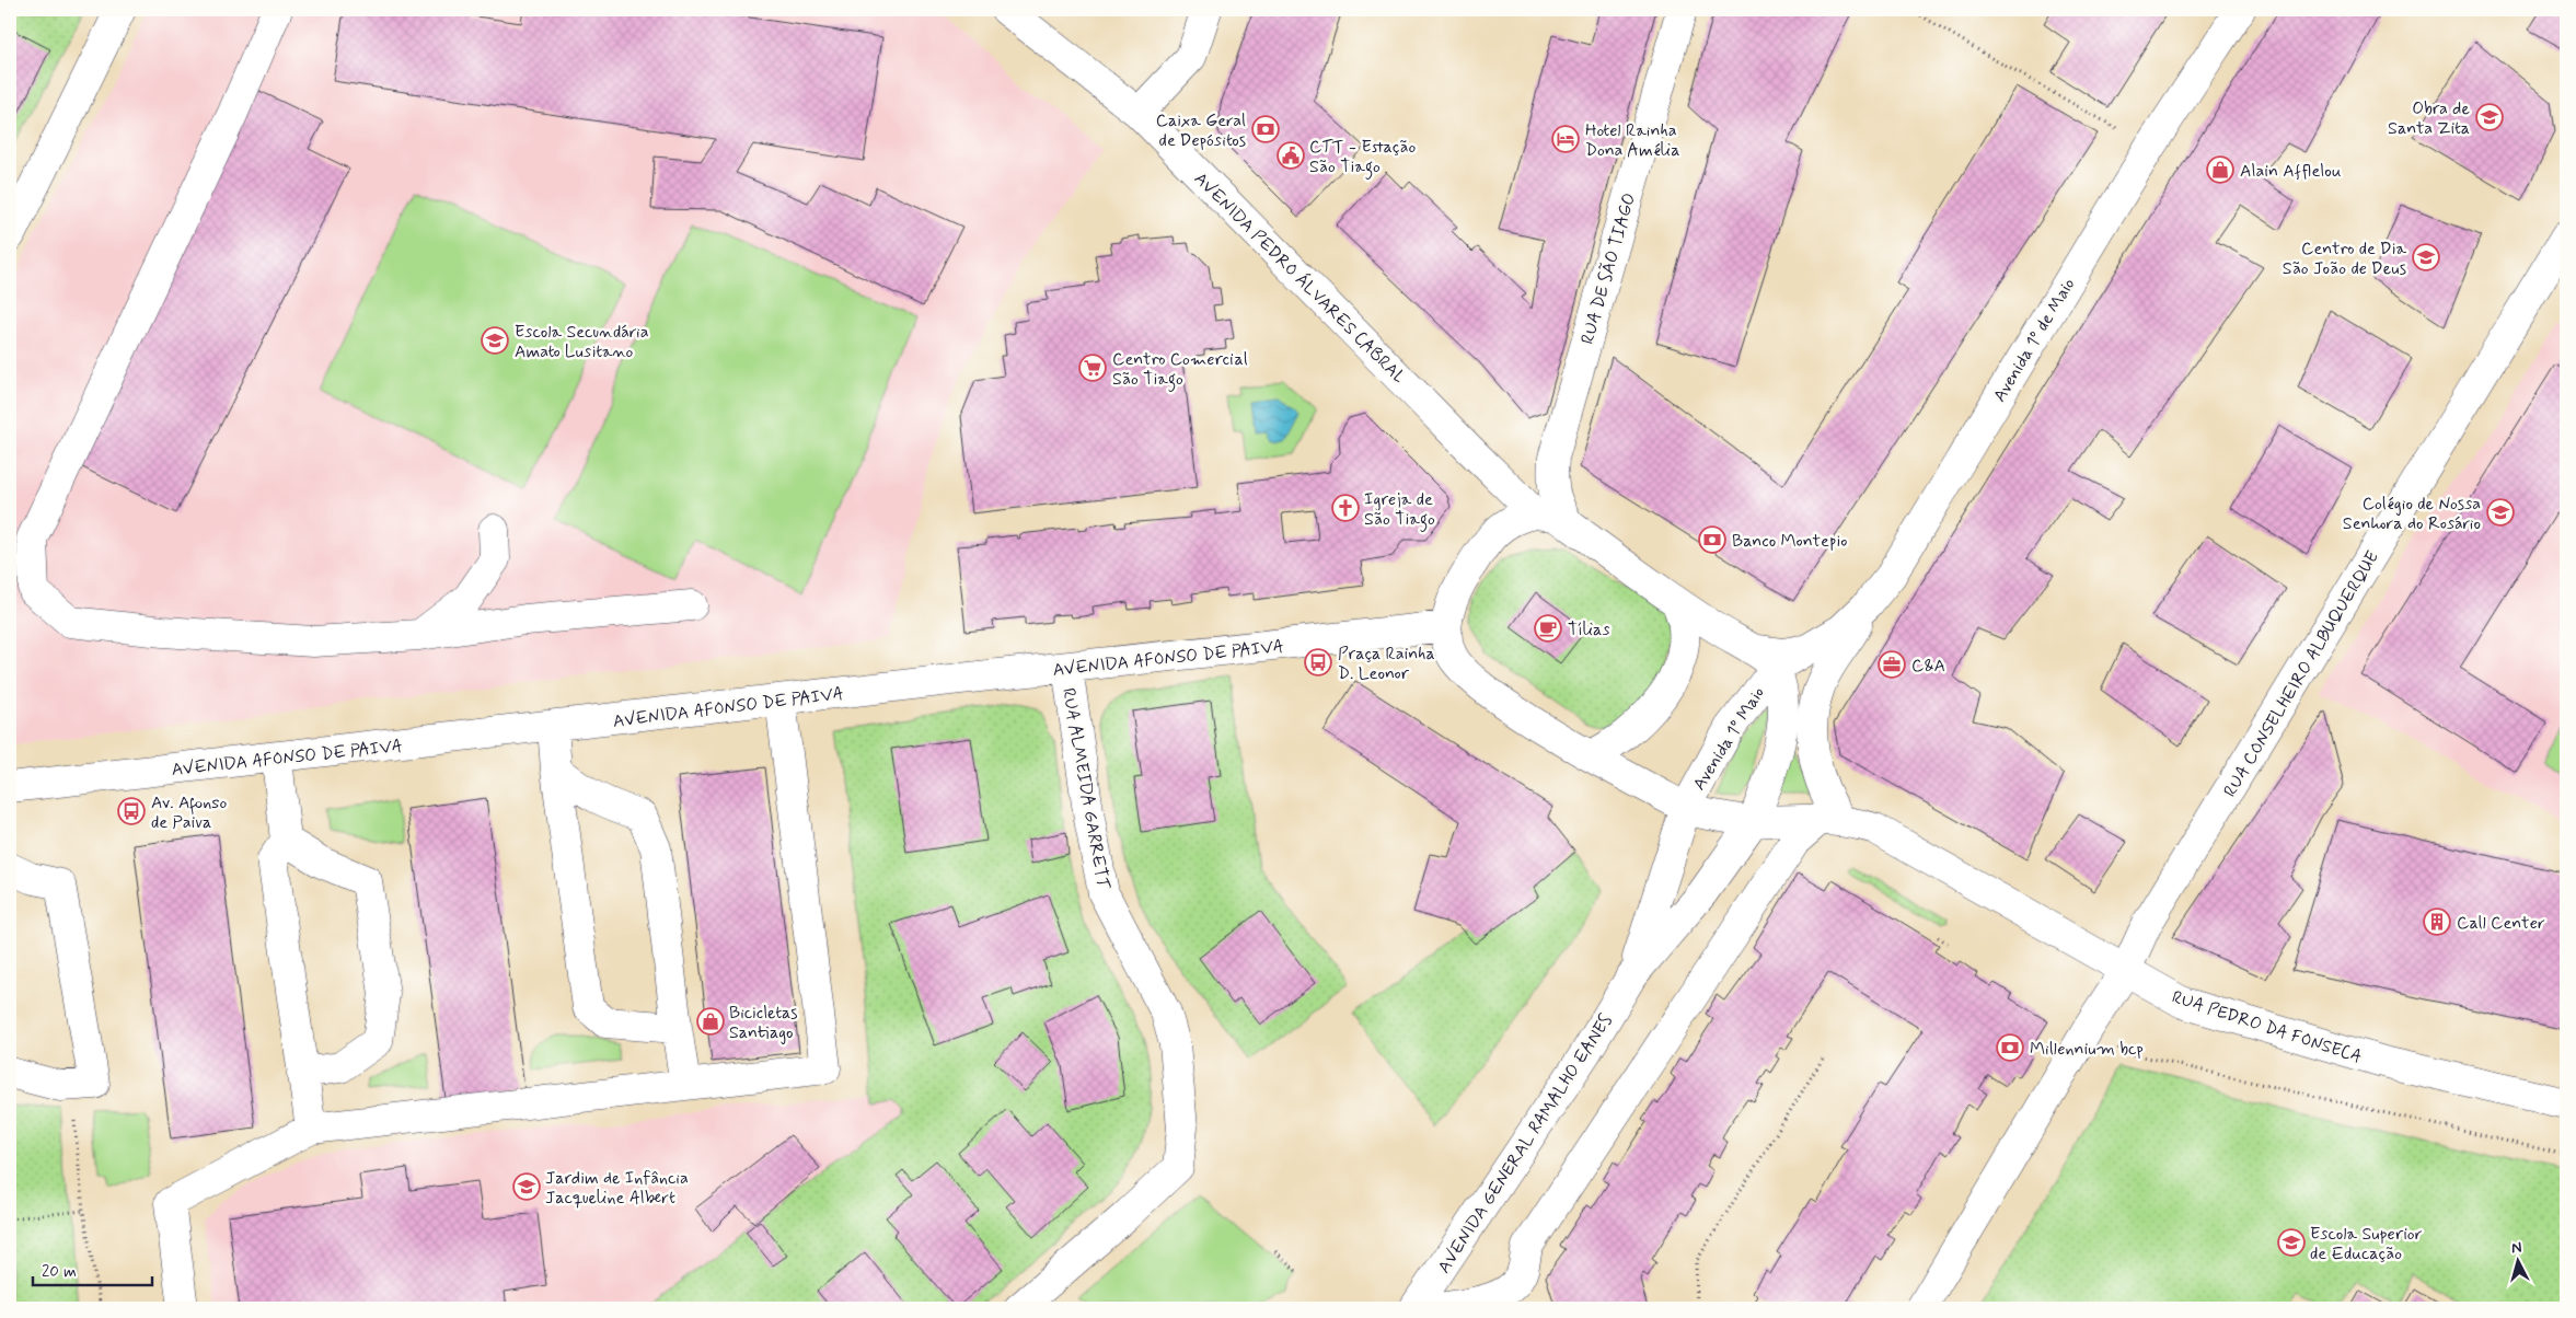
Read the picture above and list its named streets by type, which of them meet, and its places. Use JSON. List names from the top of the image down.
{
  "streets": {
    "street": [
      "RUA DE SÃO TIAGO",
      "AVENIDA PEDRO ÁLVARES CABRAL",
      "Avenida 1º de Maio",
      "AVENIDA AFONSO DE PAIVA",
      "RUA CONSELHEIRO ALBUQUERQUE",
      "Avenida 1º Maio",
      "RUA ALMEIDA GARRETT",
      "RUA PEDRO DA FONSECA",
      "AVENIDA GENERAL RAMALHO EANES"
    ]
  },
  "crossings": [
    ["Avenida 1º de Maio", "Avenida 1º Maio"],
    ["AVENIDA AFONSO DE PAIVA", "RUA ALMEIDA GARRETT"],
    ["AVENIDA AFONSO DE PAIVA", "RUA PEDRO DA FONSECA"],
    ["RUA CONSELHEIRO ALBUQUERQUE", "RUA PEDRO DA FONSECA"],
    ["Avenida 1º Maio", "RUA PEDRO DA FONSECA"],
    ["Avenida 1º Maio", "AVENIDA GENERAL RAMALHO EANES"],
    ["RUA PEDRO DA FONSECA", "AVENIDA GENERAL RAMALHO EANES"]
  ],
  "places": {
    "school or university": [
      "Obra de Santa Zita",
      "Centro de Dia São João de Deus",
      "Escola Secundária Amato Lusitano",
      "Colégio de Nossa Senhora do Rosário",
      "Jardim de Infância Jacqueline Albert",
      "Escola Superior de Educação"
    ],
    "bank": ["Caixa Geral de Depósitos", "Banco Montepio", "Millennium bcp"],
    "hotel": ["Hotel Rainha Dona Amélia"],
    "public building": ["CTT - Estação São Tiago"],
    "shop": ["Alain Afflelou", "Bicicletas Santiago"],
    "supermarket": ["Centro Comercial São Tiago"],
    "church": ["Igreja de São Tiago"],
    "cafe": ["Tílias"],
    "bus stop": ["Praça Rainha D. Leonor", "Av. Afonso de Paiva"],
    "office": ["C&A"],
    "building": ["Call Center"]
  },
  "scale_bar": "20 m",
  "north": "top"
}
